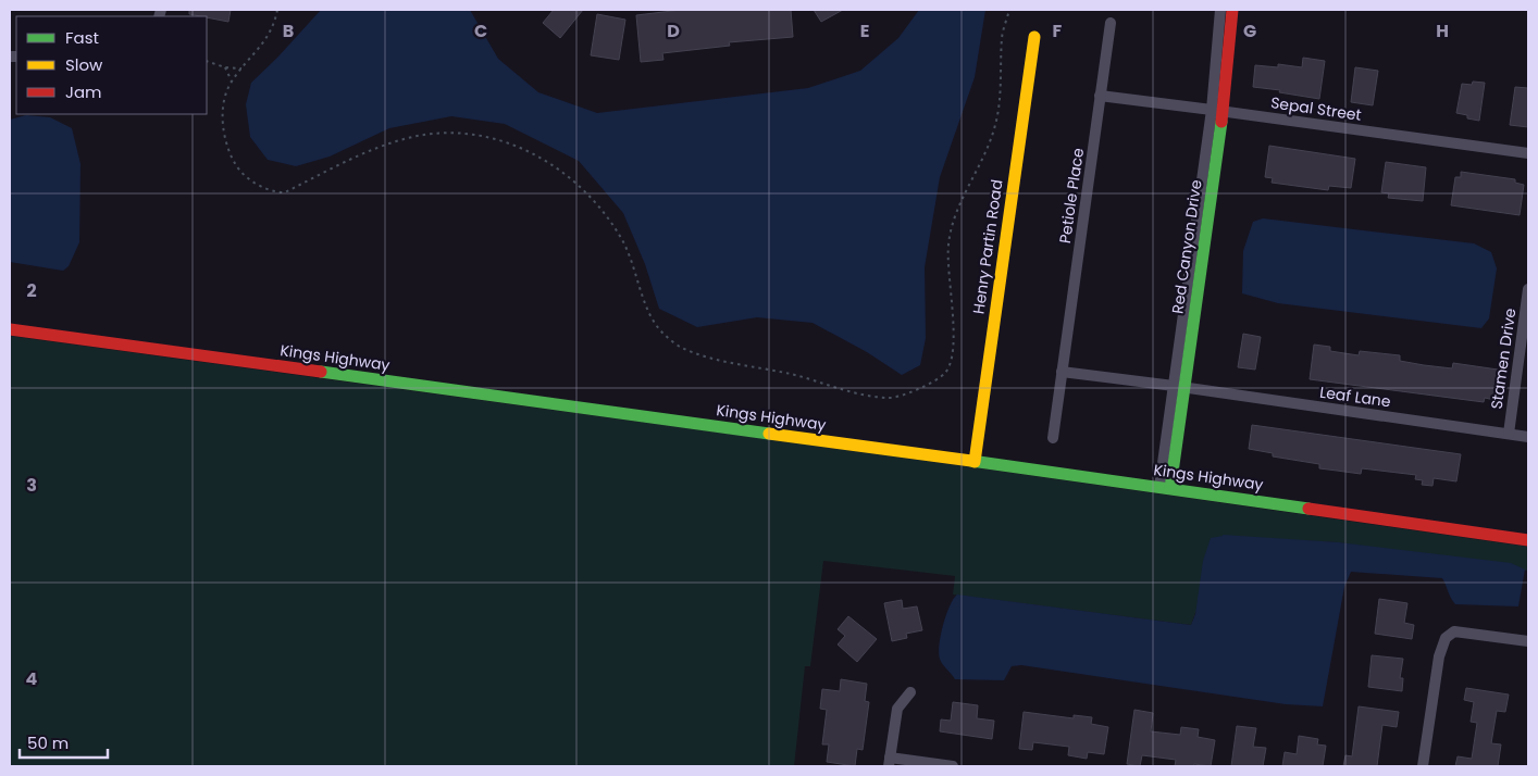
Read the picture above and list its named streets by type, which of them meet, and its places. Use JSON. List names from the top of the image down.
{
  "streets": {
    "street": [
      "Sepal Street",
      "Petiole Place",
      "Henry Partin Road",
      "Red Canyon Drive",
      "Kings Highway",
      "Stamen Drive",
      "Leaf Lane"
    ]
  },
  "crossings": [
    ["Sepal Street", "Petiole Place"],
    ["Sepal Street", "Red Canyon Drive"],
    ["Henry Partin Road", "Kings Highway"],
    ["Red Canyon Drive", "Kings Highway"],
    ["Red Canyon Drive", "Leaf Lane"],
    ["Stamen Drive", "Leaf Lane"]
  ],
  "legend": ["Fast", "Slow", "Jam"],
  "scale_bar": "50 m",
  "grid": {
    "columns": [
      "B",
      "C",
      "D",
      "E",
      "F",
      "G",
      "H"
    ],
    "rows": ["2", "3", "4"]
  }
}
